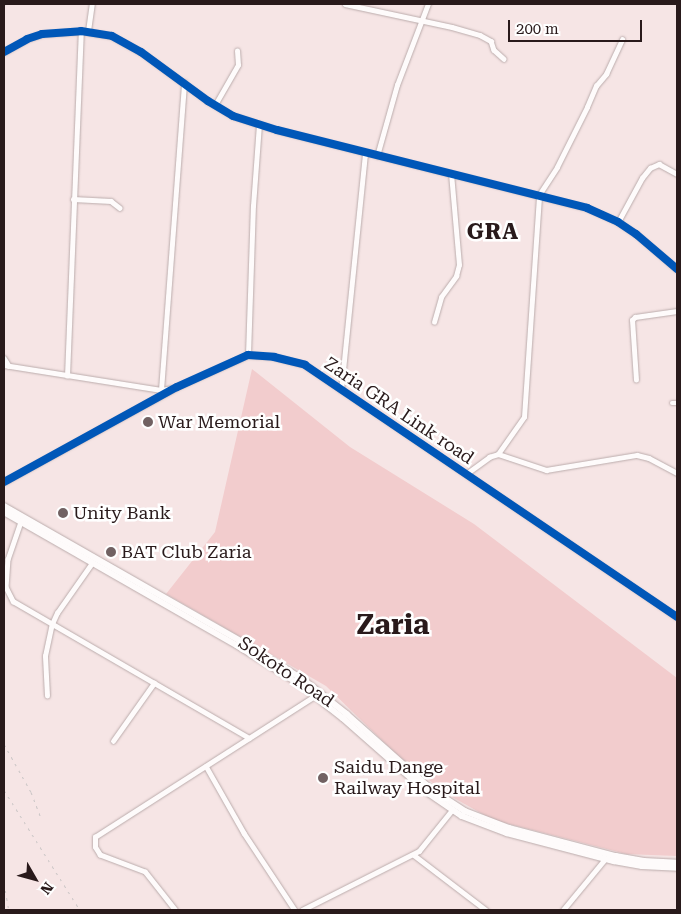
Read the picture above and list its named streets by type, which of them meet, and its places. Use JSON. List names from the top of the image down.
{
  "streets": {
    "main road": ["Sokoto Road"],
    "street": ["Zaria GRA Link road"]
  },
  "districts": ["GRA", "Zaria"],
  "places": [
    "War Memorial",
    "Unity Bank",
    "BAT Club Zaria",
    "Saidu Dange Railway Hospital"
  ],
  "scale_bar": "200 m",
  "north": "bottom right"
}
